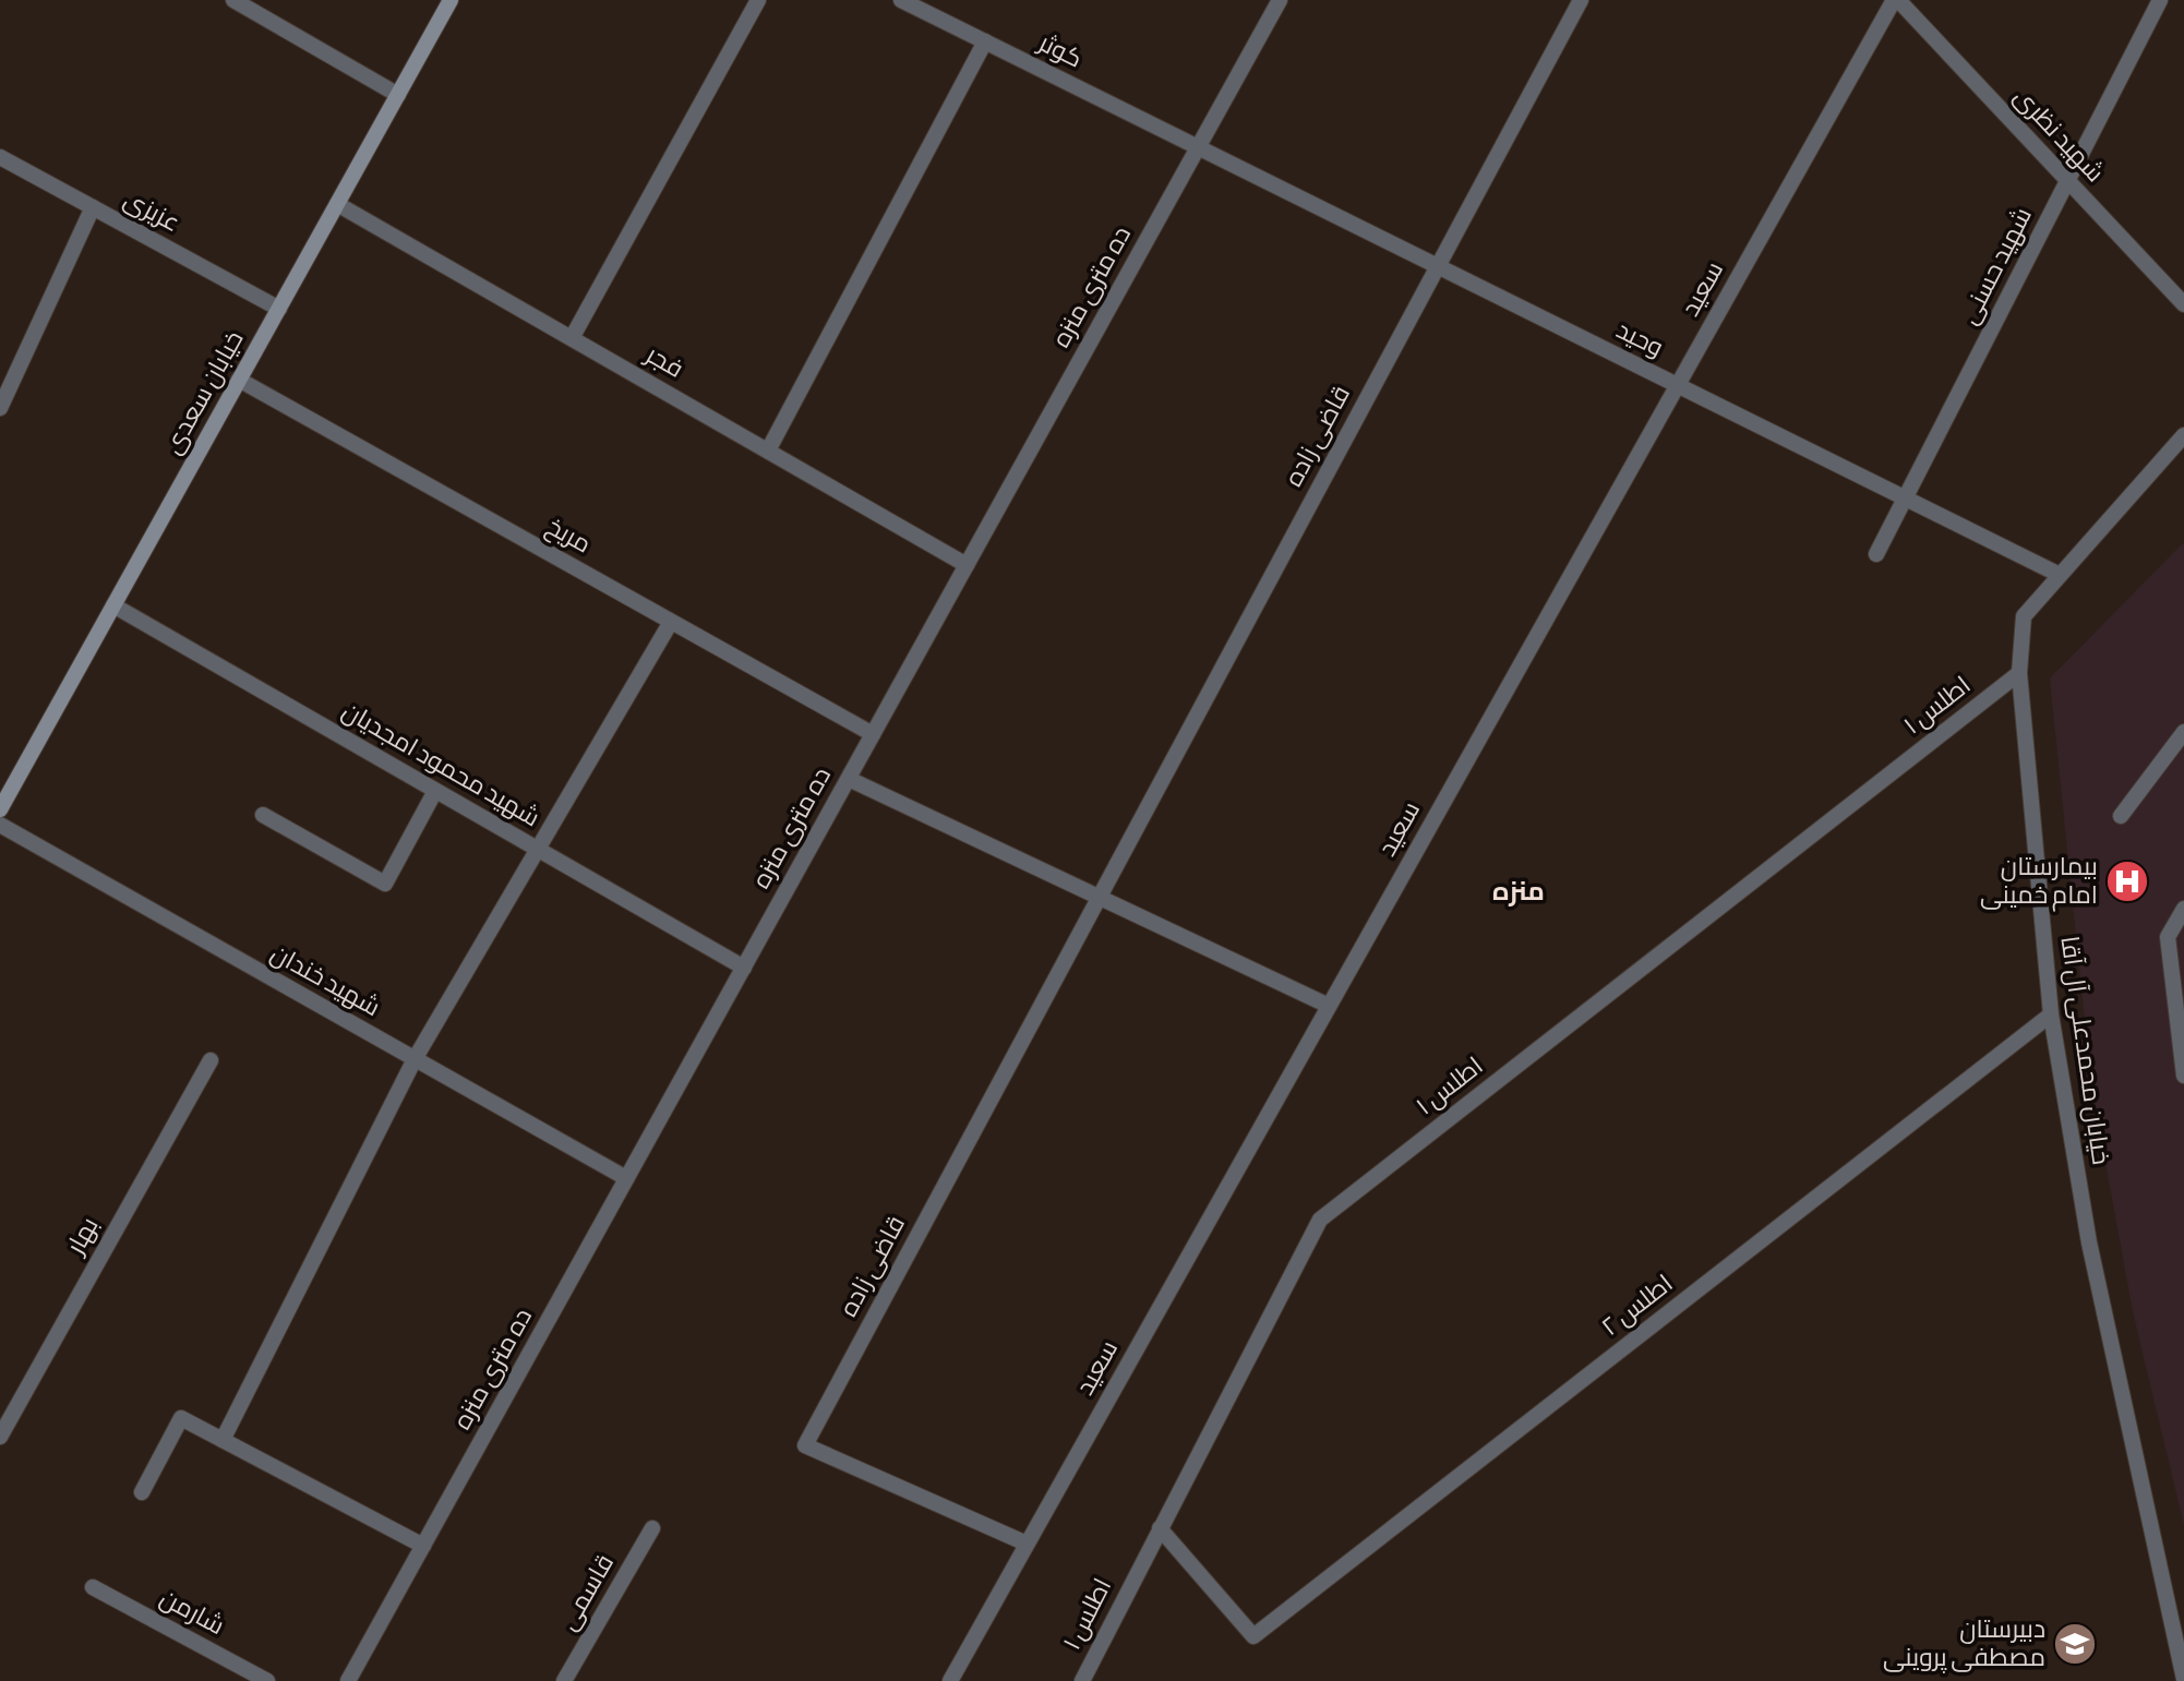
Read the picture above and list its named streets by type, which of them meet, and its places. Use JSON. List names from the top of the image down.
{
  "streets": {
    "main road": ["خیابان سعدی"],
    "street": [
      "کوثر",
      "شهید نظری",
      "عزیزی",
      "شهید حسنی",
      "ده متری منزه",
      "سعید",
      "وحید",
      "فجر",
      "قاضی زاده",
      "مریخ",
      "اطلس ۱",
      "شهید محمود امجدیان",
      "شهید خندان",
      "خیابان محمدعلی آل آقا",
      "بهار",
      "اطلس ۲",
      "قاسمی",
      "شارمن"
    ]
  },
  "crossings": [
    ["کوثر", "ده متری منزه"],
    ["کوثر", "وحید"],
    ["شهید نظری", "شهید حسنی"],
    ["شهید نظری", "سعید"],
    ["عزیزی", "خیابان سعدی"],
    ["شهید حسنی", "وحید"],
    ["ده متری منزه", "وحید"],
    ["ده متری منزه", "فجر"],
    ["ده متری منزه", "مریخ"],
    ["ده متری منزه", "شهید محمود امجدیان"],
    ["ده متری منزه", "شهید خندان"],
    ["سعید", "وحید"],
    ["سعید", "قاضی زاده"],
    ["وحید", "قاضی زاده"],
    ["وحید", "خیابان محمدعلی آل آقا"],
    ["فجر", "خیابان سعدی"],
    ["خیابان سعدی", "مریخ"],
    ["خیابان سعدی", "شهید محمود امجدیان"],
    ["اطلس ۱", "خیابان محمدعلی آل آقا"],
    ["اطلس ۱", "اطلس ۲"],
    ["خیابان محمدعلی آل آقا", "اطلس ۲"]
  ],
  "districts": ["منزه"],
  "places": {
    "hospital": ["بیمارستان امام خمینی"],
    "school or university": ["دبیرستان مصطفی پروینی"]
  }
}
